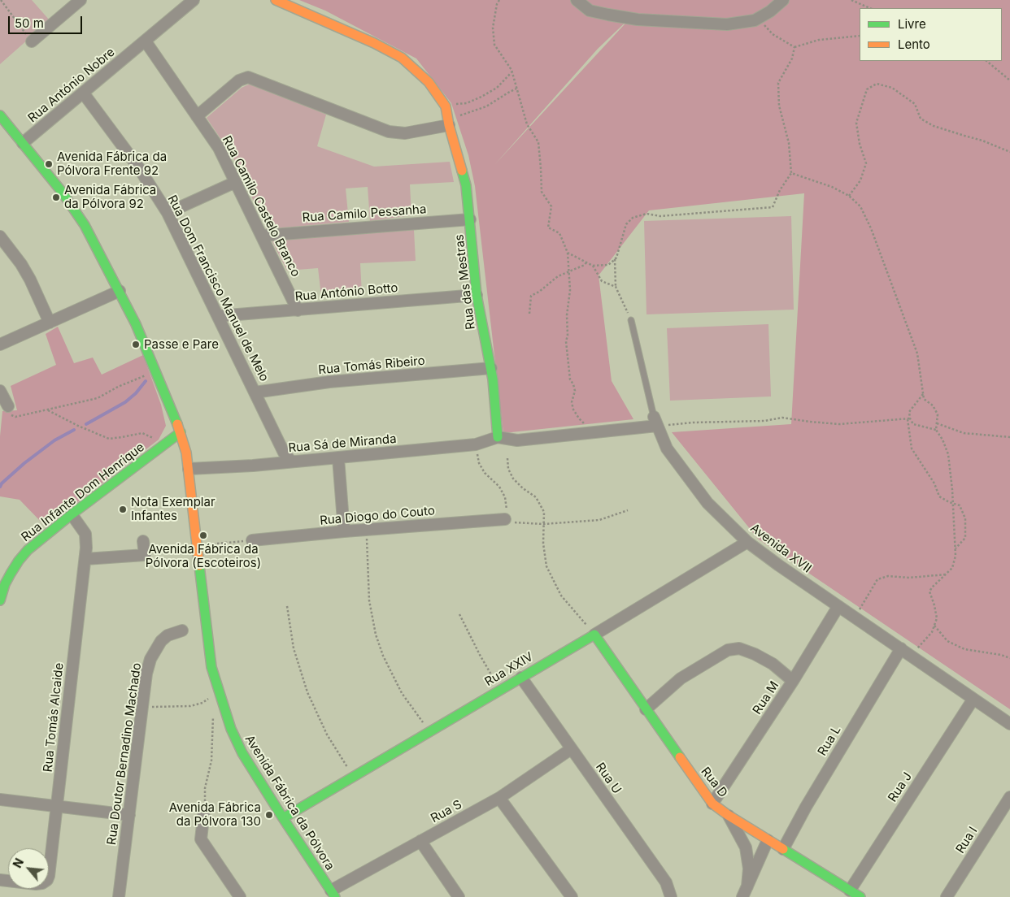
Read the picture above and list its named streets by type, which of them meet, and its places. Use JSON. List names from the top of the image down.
{
  "streets": {
    "street": [
      "Rua António Nobre",
      "Rua Camilo Castelo Branco",
      "Rua Camilo Pessanha",
      "Rua das Mestras",
      "Rua Dom Francisco Manuel de Melo",
      "Rua António Botto",
      "Rua Tomás Ribeiro",
      "Rua Sá de Miranda",
      "Rua Infante Dom Henrique",
      "Rua Diogo do Couto",
      "Avenida XVII",
      "Rua XXIV",
      "Rua M",
      "Rua Tomás Alcaide",
      "Rua L",
      "Rua Doutor Bernadino Machado",
      "Rua U",
      "Rua D",
      "Rua J",
      "Avenida Fábrica da Pólvora",
      "Rua S",
      "Rua I"
    ]
  },
  "crossings": [
    ["Rua António Nobre", "Rua Camilo Castelo Branco"],
    ["Rua António Nobre", "Rua Dom Francisco Manuel de Melo"],
    ["Rua António Nobre", "Avenida Fábrica da Pólvora"],
    ["Rua Camilo Castelo Branco", "Rua Camilo Pessanha"],
    ["Rua Camilo Castelo Branco", "Rua António Botto"],
    ["Rua Camilo Pessanha", "Rua das Mestras"],
    ["Rua das Mestras", "Rua António Botto"],
    ["Rua das Mestras", "Rua Tomás Ribeiro"],
    ["Rua das Mestras", "Rua Sá de Miranda"],
    ["Rua Dom Francisco Manuel de Melo", "Rua António Botto"],
    ["Rua Dom Francisco Manuel de Melo", "Rua Tomás Ribeiro"],
    ["Rua Dom Francisco Manuel de Melo", "Rua Sá de Miranda"],
    ["Rua Sá de Miranda", "Avenida Fábrica da Pólvora"],
    ["Rua Infante Dom Henrique", "Rua Tomás Alcaide"],
    ["Rua Infante Dom Henrique", "Avenida Fábrica da Pólvora"],
    ["Avenida XVII", "Rua XXIV"],
    ["Avenida XVII", "Rua M"],
    ["Avenida XVII", "Rua L"],
    ["Avenida XVII", "Rua J"],
    ["Rua XXIV", "Rua U"],
    ["Rua XXIV", "Rua D"],
    ["Rua XXIV", "Avenida Fábrica da Pólvora"],
    ["Rua M", "Rua D"],
    ["Rua L", "Rua D"],
    ["Rua U", "Rua S"],
    ["Rua D", "Rua J"],
    ["Avenida Fábrica da Pólvora", "Rua S"]
  ],
  "places": [
    "Avenida Fábrica da Pólvora Frente 92",
    "Avenida Fábrica da Pólvora 92",
    "Passe e Pare",
    "Nota Exemplar Infantes",
    "Avenida Fábrica da Pólvora (Escoteiros)",
    "Avenida Fábrica da Pólvora 130"
  ],
  "legend": ["Livre", "Lento"],
  "scale_bar": "50 m",
  "north": "top left"
}
